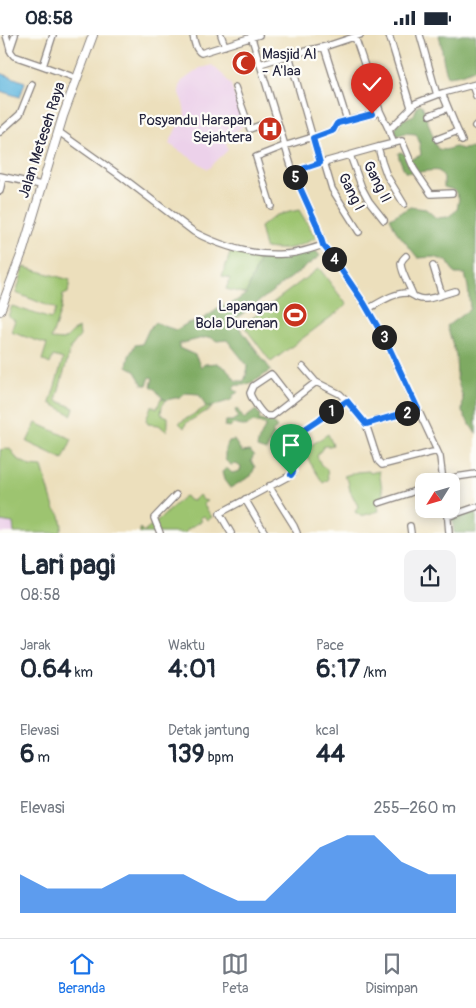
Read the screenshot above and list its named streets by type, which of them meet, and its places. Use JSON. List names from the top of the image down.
{
  "streets": {
    "main road": ["Jalan Meteseh Raya"],
    "street": ["Gang II", "Gang I"]
  },
  "places": {
    "mosque": ["Masjid Al - A'laa"],
    "hospital": ["Posyandu Harapan Sejahtera"],
    "sports": ["Lapangan Bola Durenan"]
  },
  "north": "bottom left",
  "page": {
    "status": "08:58",
    "pins": [
      "5",
      "4",
      "3",
      "1",
      "2"
    ],
    "heading": ["Lari pagi", "08:58"],
    "stats": [
      ["Jarak", "0.64 km"],
      ["Waktu", "4:01"],
      ["Pace", "6:17 /km"],
      ["Elevasi", "6 m"],
      ["Detak jantung", "139 bpm"],
      ["kcal", "44"]
    ],
    "chart": ["Elevasi", "255–260 m"],
    "tabs": ["Beranda", "Peta", "Disimpan"]
  }
}
